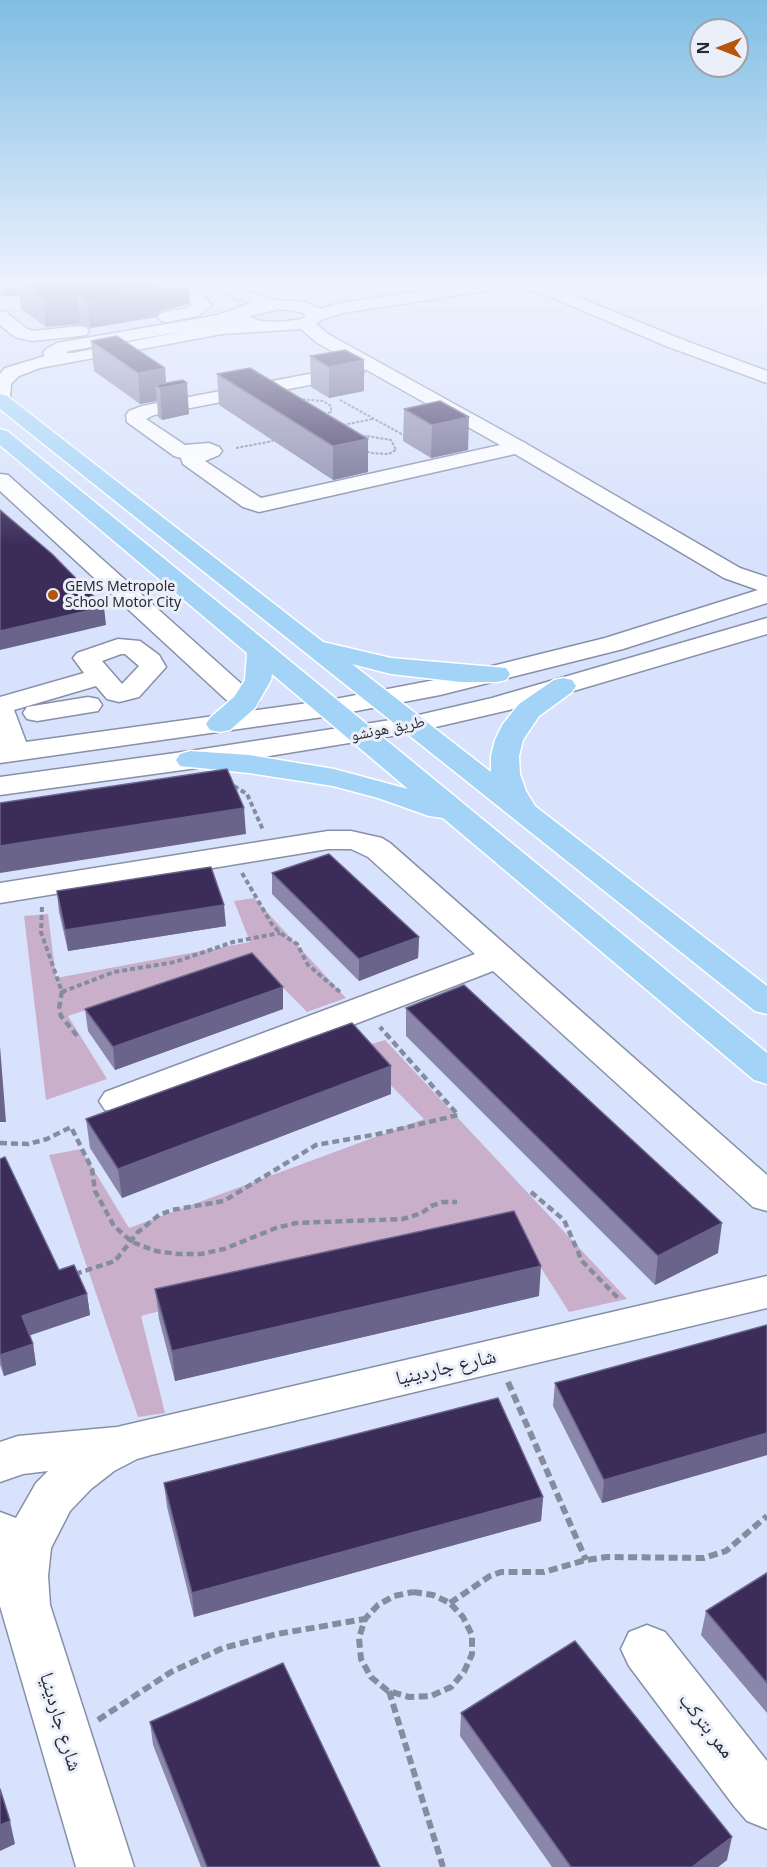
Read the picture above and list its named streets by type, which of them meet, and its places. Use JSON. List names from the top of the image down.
{
  "streets": {
    "street": ["طريق هونشو", "شارع جاردينيا", "ممر بتركب"]
  },
  "places": ["GEMS Metropole School Motor City"],
  "north": "left"
}
